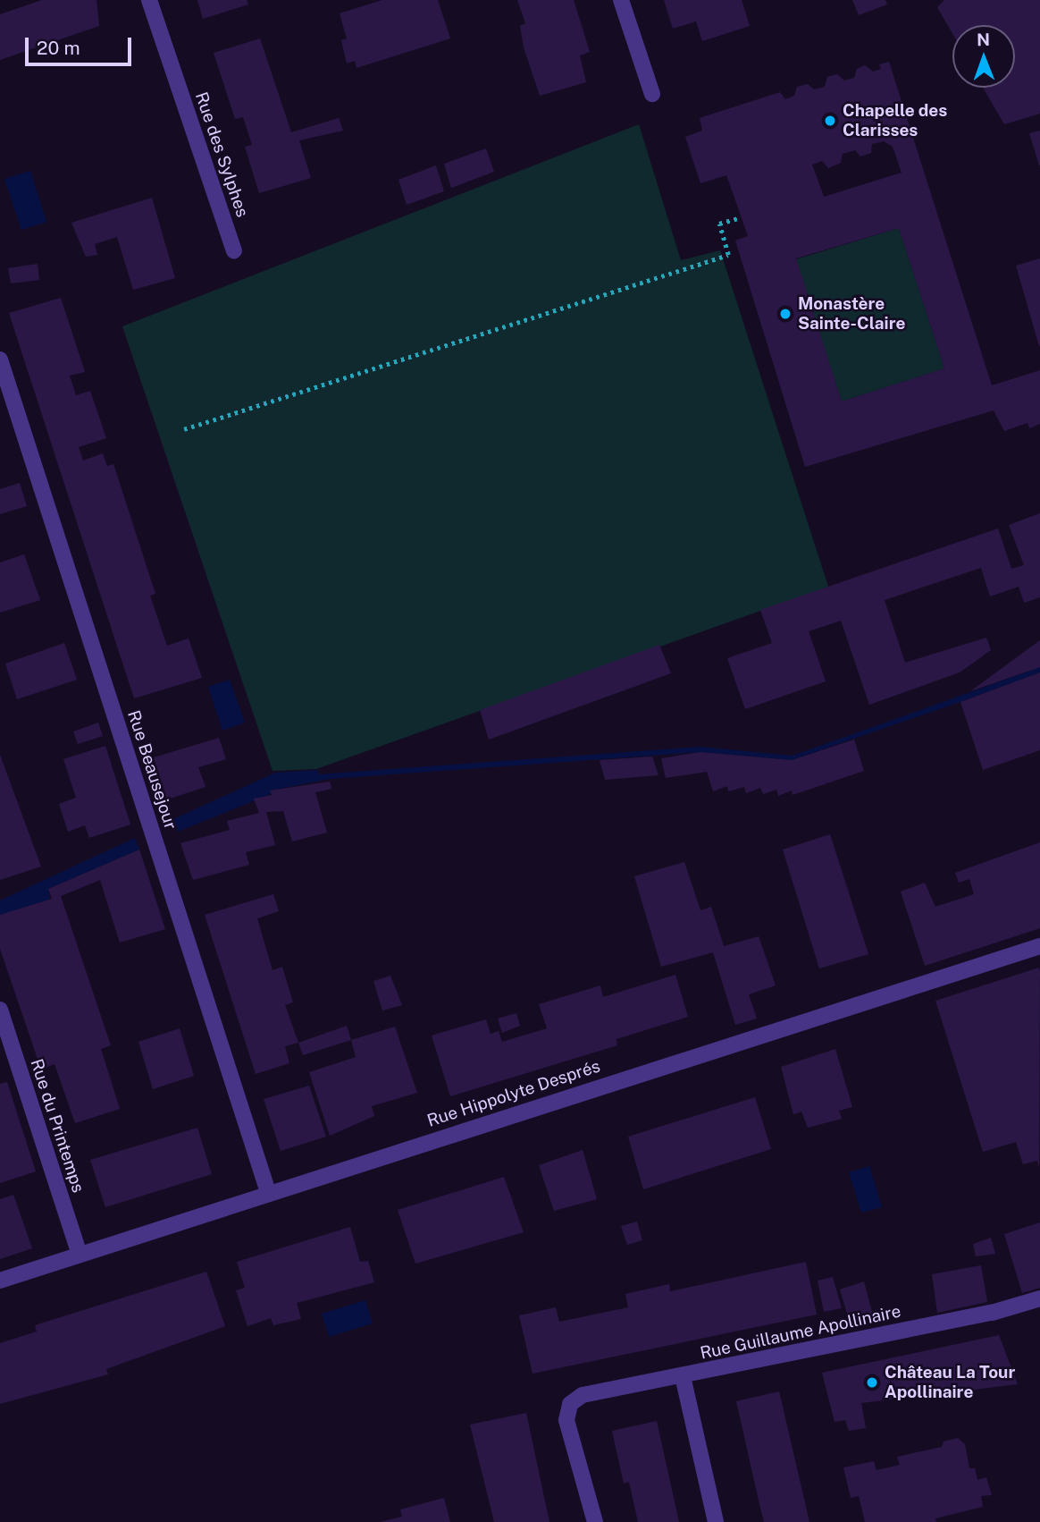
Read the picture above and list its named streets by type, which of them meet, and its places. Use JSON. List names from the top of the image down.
{
  "streets": {
    "street": [
      "Rue des Sylphes",
      "Rue Beausejour",
      "Rue Hippolyte Després",
      "Rue du Printemps",
      "Rue Guillaume Apollinaire"
    ]
  },
  "crossings": [
    ["Rue Beausejour", "Rue Hippolyte Després"],
    ["Rue Hippolyte Després", "Rue du Printemps"]
  ],
  "places": ["Chapelle des Clarisses", "Monastère Sainte-Claire", "Château La Tour Apollinaire"],
  "scale_bar": "20 m",
  "north": "top"
}
